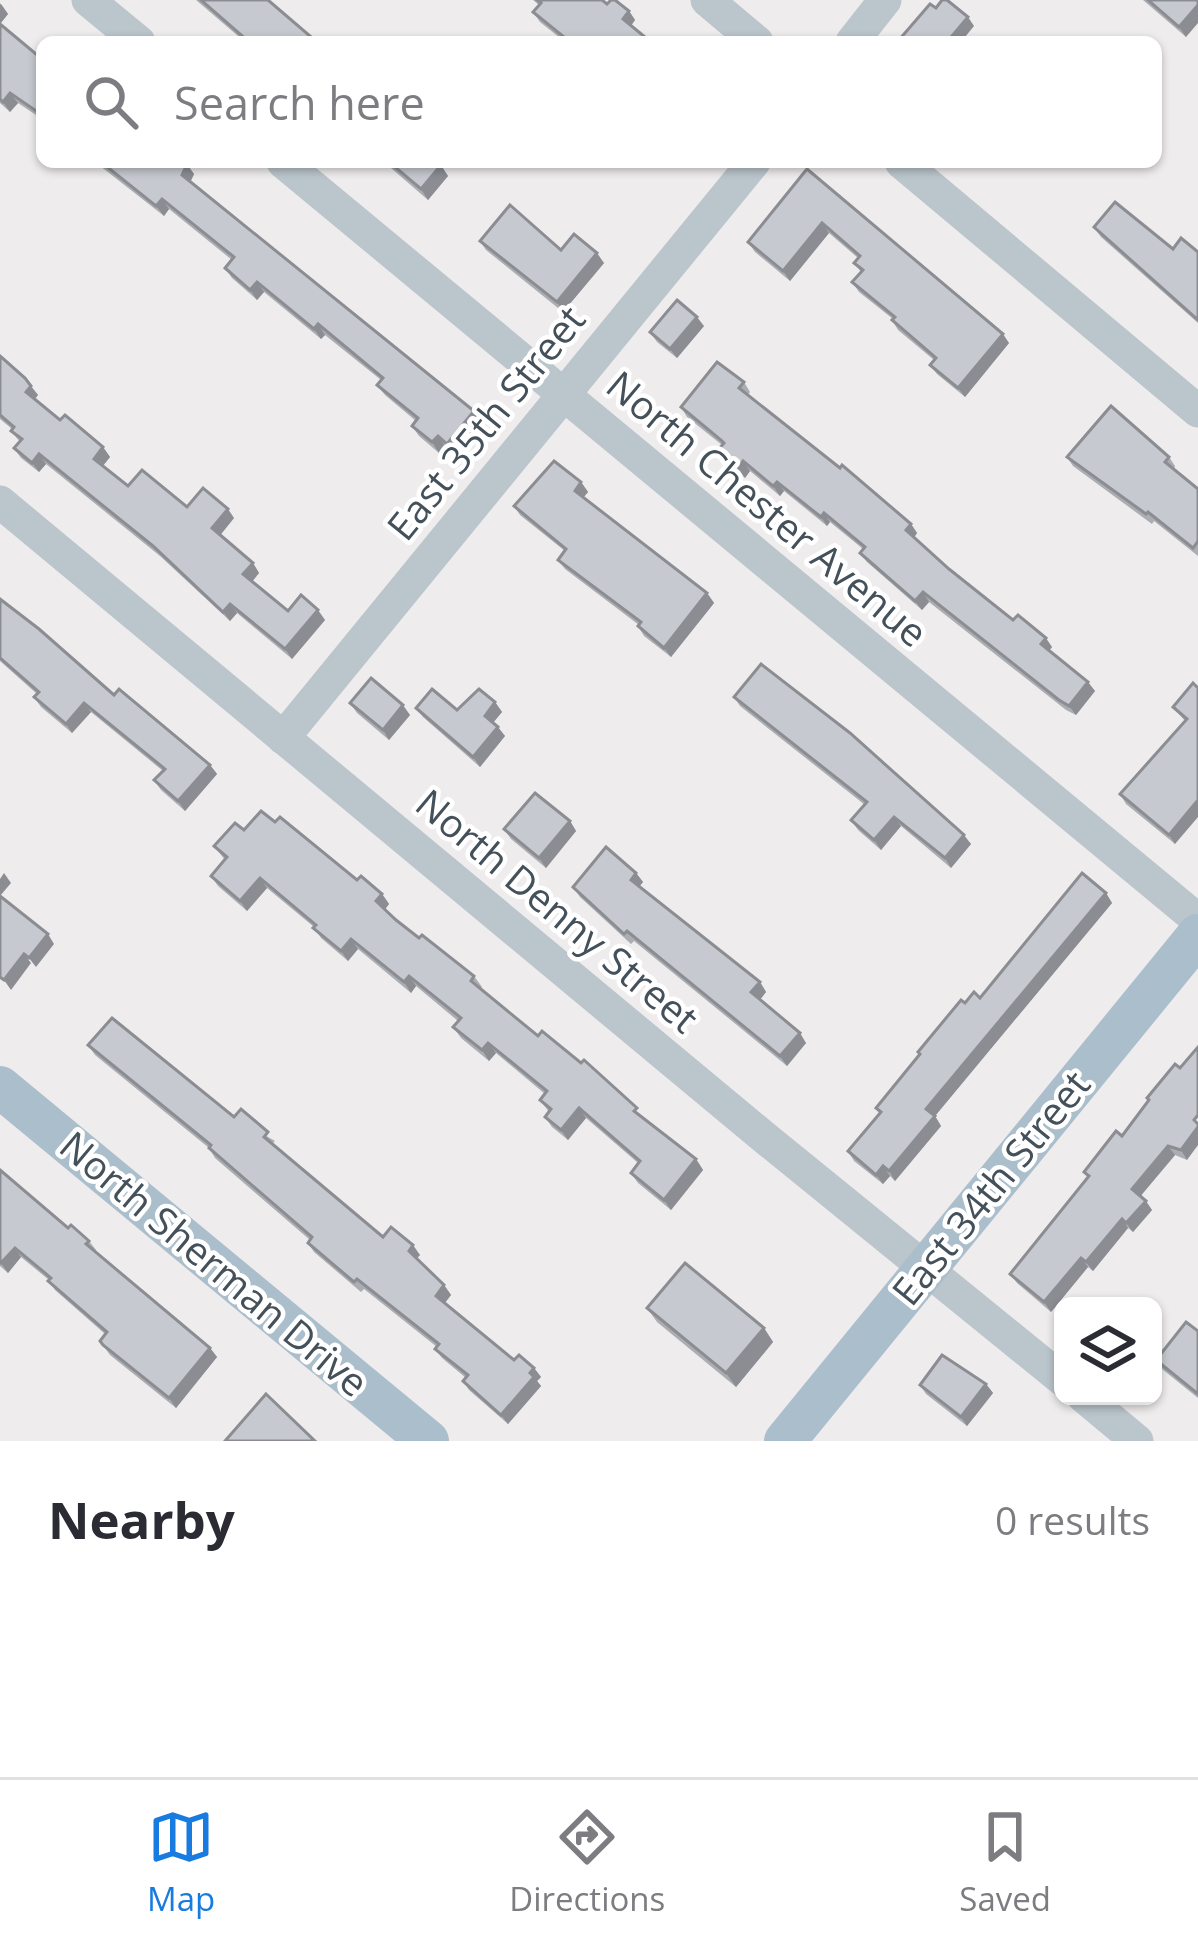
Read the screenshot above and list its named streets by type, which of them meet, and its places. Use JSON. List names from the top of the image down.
{
  "streets": {
    "main road": ["East 34th Street", "North Sherman Drive"],
    "street": ["East 35th Street", "North Chester Avenue", "North Denny Street"]
  },
  "crossings": [
    ["East 35th Street", "North Chester Avenue"],
    ["East 35th Street", "North Denny Street"],
    ["North Denny Street", "East 34th Street"]
  ],
  "page": {
    "search": "Search here",
    "heading": ["Nearby", "0 results"],
    "nav": ["Map", "Directions", "Saved"]
  }
}
